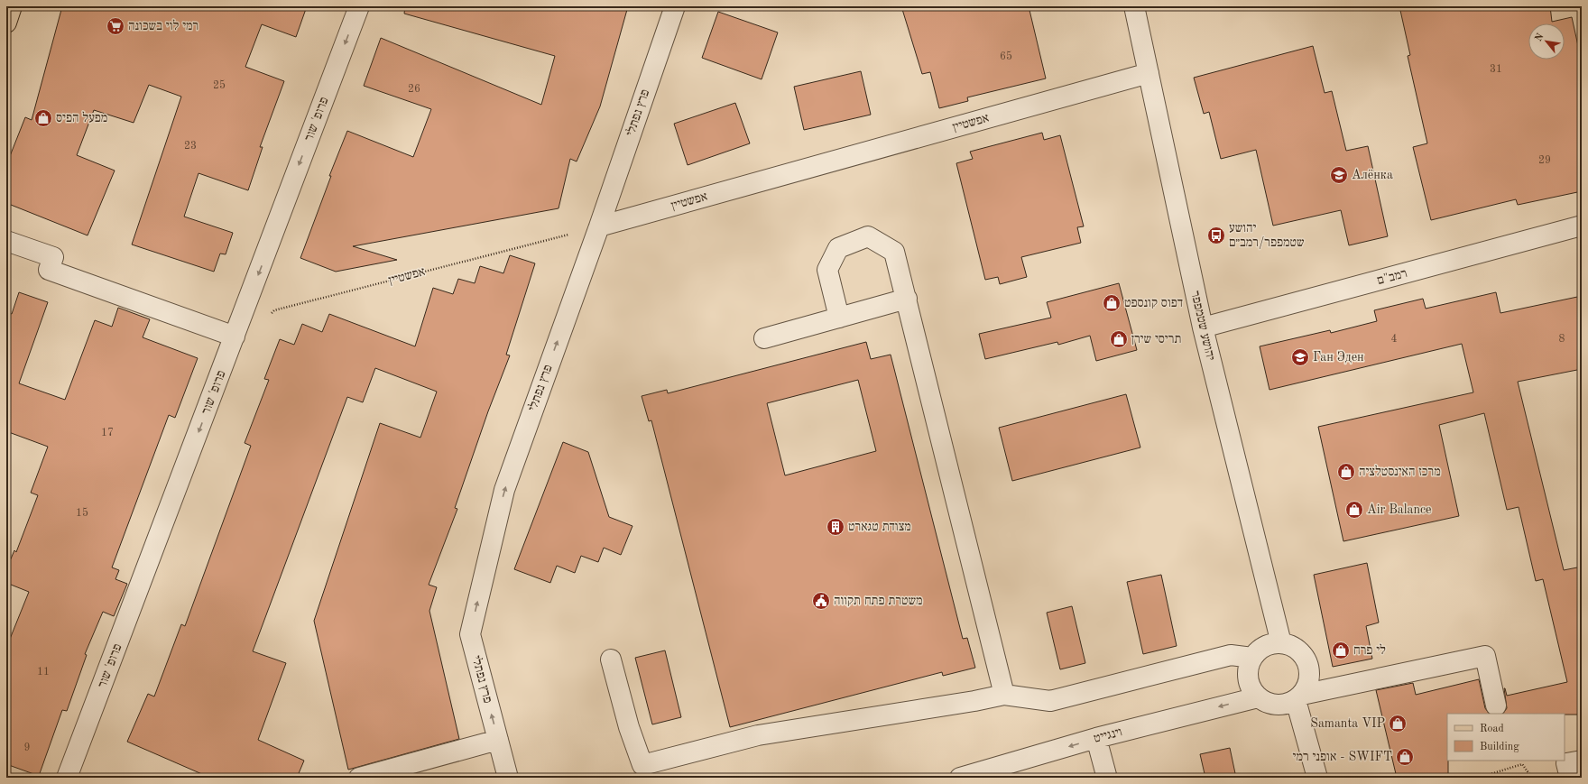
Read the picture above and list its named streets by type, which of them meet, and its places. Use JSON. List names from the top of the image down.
{
  "streets": {
    "street": [
      "פרץ נפתלי",
      "פרופ' שור",
      "אפשטיין",
      "רמב\"ם",
      "יהושע שטמפפר",
      "וינגייט"
    ]
  },
  "crossings": [
    ["פרץ נפתלי", "אפשטיין"],
    ["אפשטיין", "יהושע שטמפפר"],
    ["רמב\"ם", "יהושע שטמפפר"],
    ["יהושע שטמפפר", "וינגייט"]
  ],
  "one_way": ["פרץ נפתלי", "פרופ' שור"],
  "places": {
    "supermarket": ["רמי לוי בשכונה"],
    "shop": [
      "מפעל הפיס",
      "דפוס קונספט",
      "תריסי שירן",
      "מרכז האינסטלציה",
      "Air Balance",
      "לי פרח",
      "Samanta VIP",
      "אופני רמי - SWIFT"
    ],
    "school or university": ["Алёнка", "Ган Эден"],
    "bus stop": ["יהושע שטמפפר/רמב״ם"],
    "building": ["מצודת טגארט"],
    "public building": ["משטרת פתח תקווה"]
  },
  "house_numbers": [
    "65",
    "31",
    "25",
    "26",
    "23",
    "29",
    "4",
    "8",
    "17",
    "15",
    "11",
    "9"
  ],
  "legend": ["Road", "Building"],
  "north": "top left"
}
